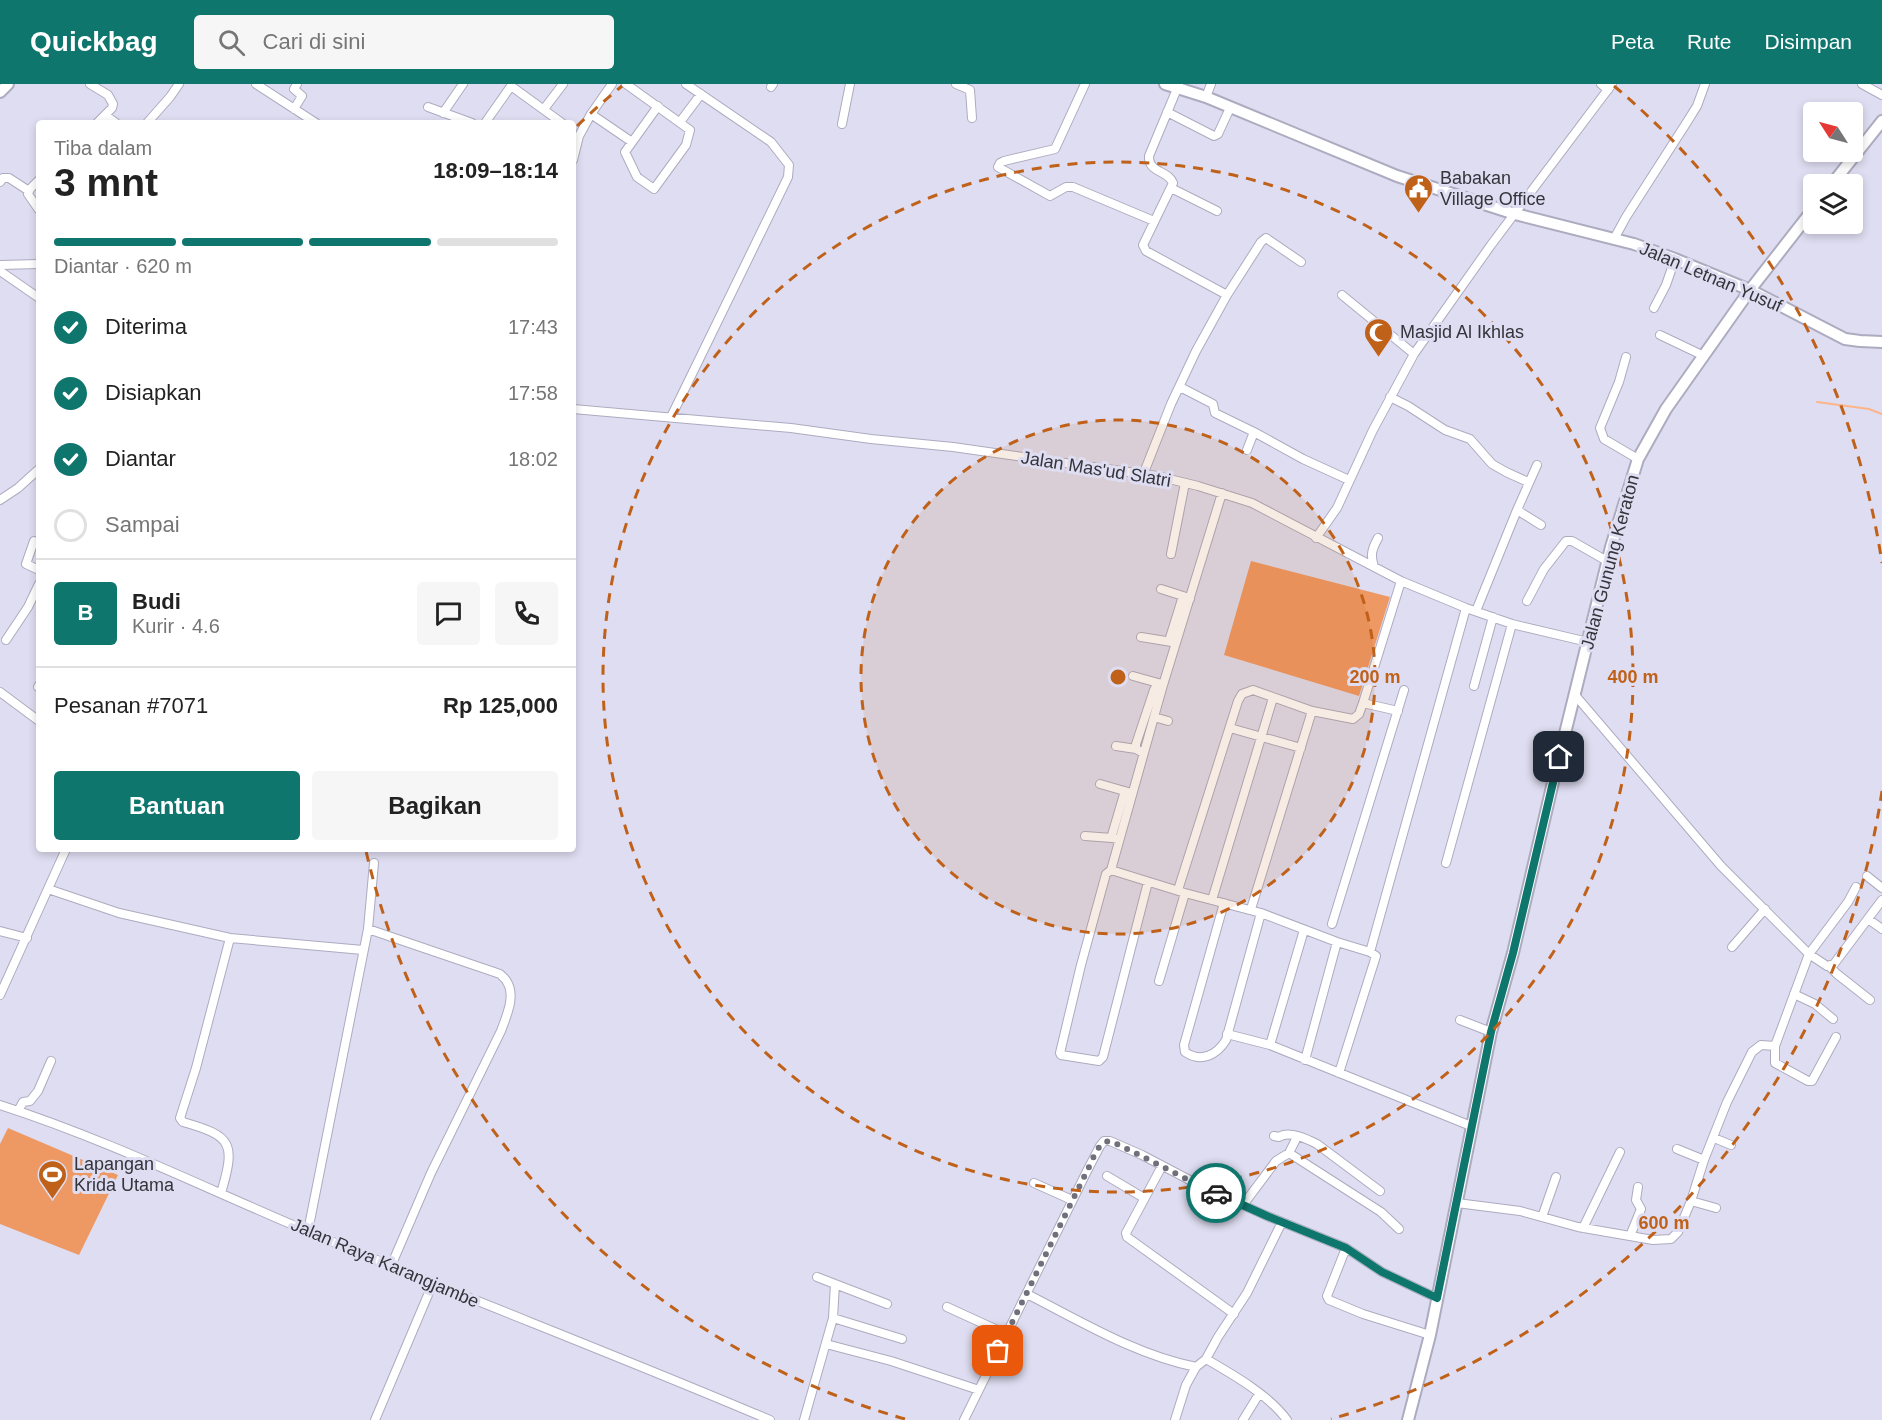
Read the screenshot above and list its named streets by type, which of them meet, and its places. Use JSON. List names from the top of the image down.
{
  "streets": {
    "street": [
      "Jalan Letnan Yusuf",
      "Jalan Mas'ud Slatri",
      "Jalan Gunung Keraton",
      "Jalan Raya Karangjambe"
    ]
  },
  "crossings": [
    ["Jalan Letnan Yusuf", "Jalan Gunung Keraton"],
    ["Jalan Mas'ud Slatri", "Jalan Gunung Keraton"]
  ],
  "places": {
    "public building": ["Babakan Village Office"],
    "mosque": ["Masjid Al Ikhlas"],
    "sports": ["Lapangan Krida Utama"]
  },
  "north": "top left",
  "page": {
    "header": "Quickbag",
    "search": "Cari di sini",
    "nav": ["Peta", "Rute", "Disimpan"],
    "heading": ["3 mnt", "Tiba dalam", "18:09–18:14"],
    "panel": [
      "Budi",
      "Kurir · 4.6",
      "Pesanan #7071",
      "Rp 125,000"
    ],
    "bar": "Diantar · 620 m",
    "list": [
      ["Diterima", "17:43"],
      ["Disiapkan", "17:58"],
      ["Diantar", "18:02"],
      "Sampai"
    ],
    "round": "B",
    "buttons": ["Bantuan", "Bagikan"]
  },
  "rings": ["200 m", "400 m", "600 m"]
}
